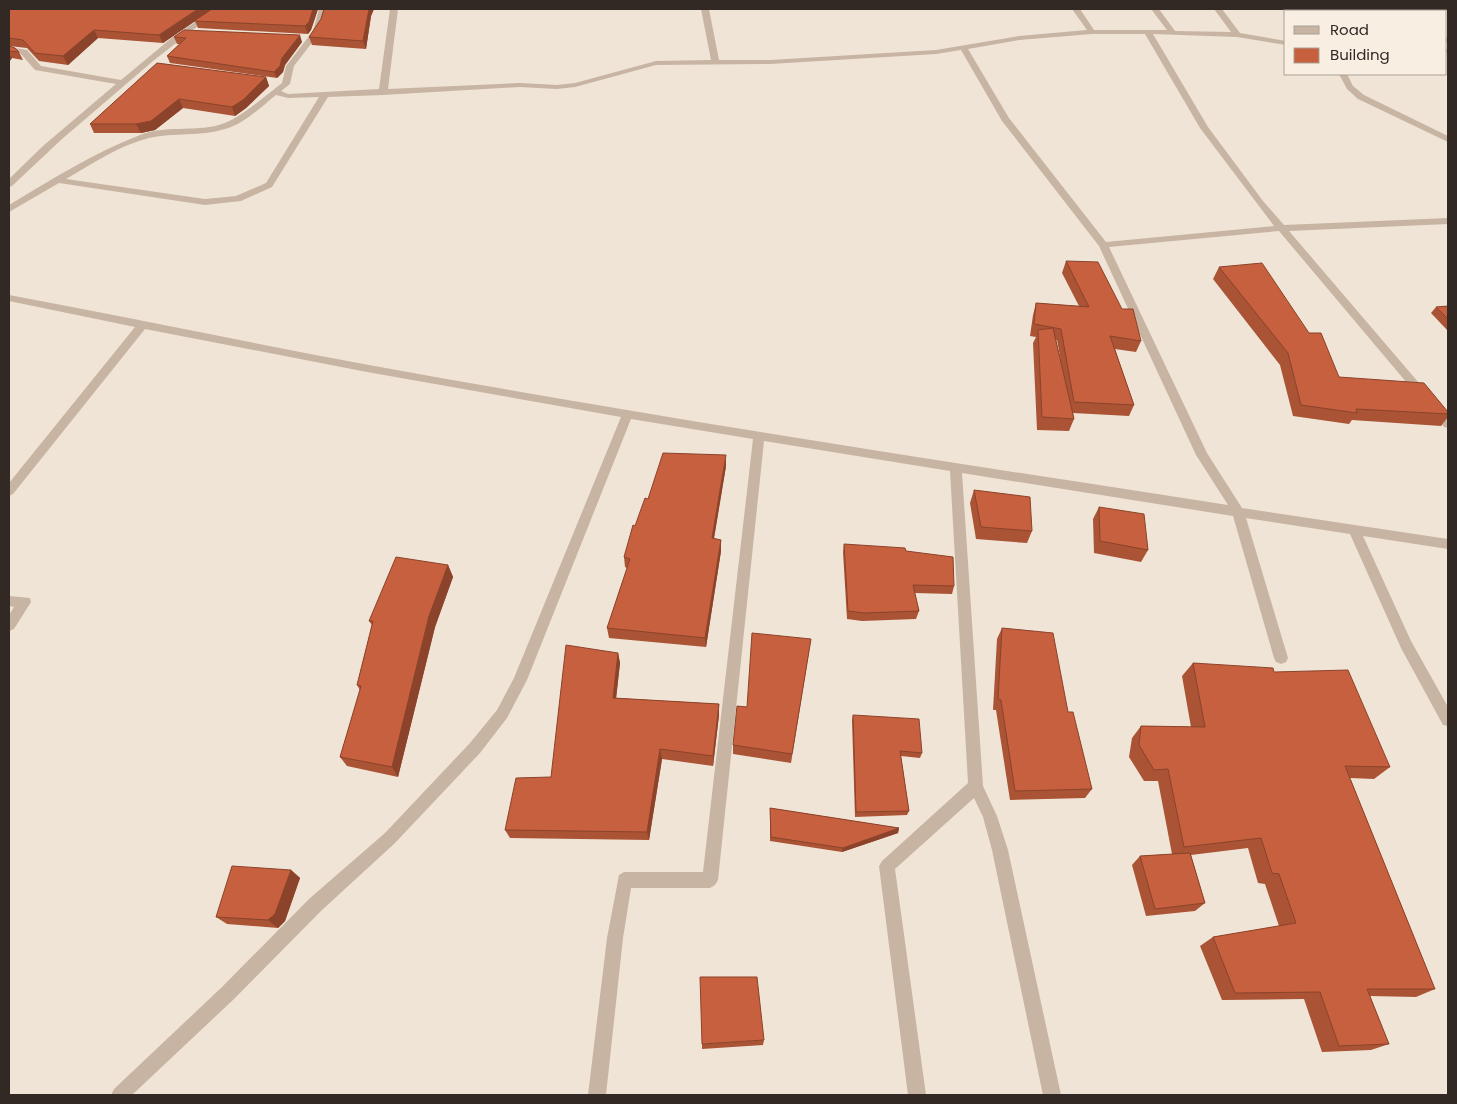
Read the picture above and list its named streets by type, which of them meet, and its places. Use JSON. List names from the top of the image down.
{
  "legend": ["Road", "Building"]
}
